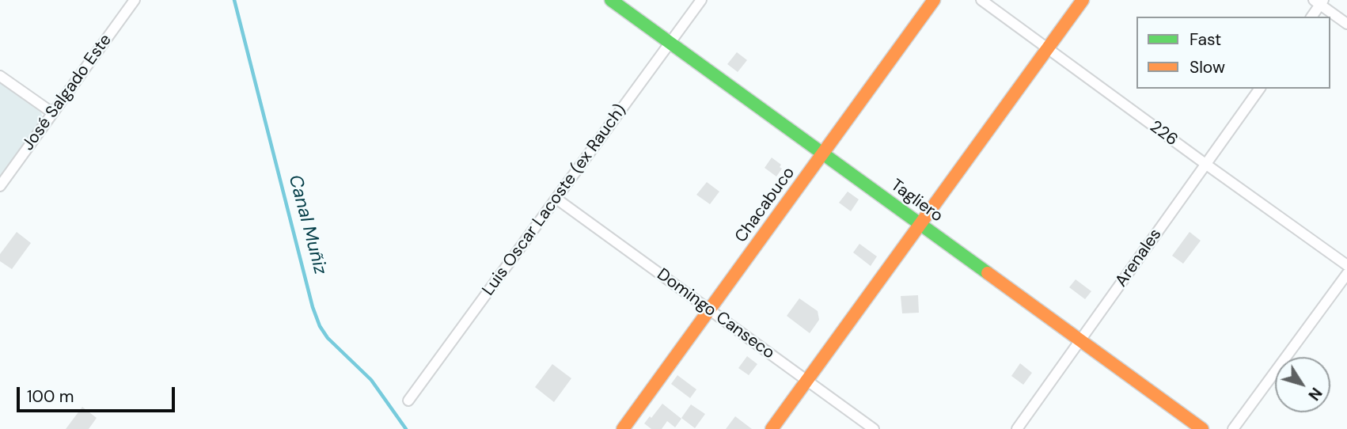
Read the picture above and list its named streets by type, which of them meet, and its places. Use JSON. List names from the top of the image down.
{
  "streets": {
    "street": [
      "José Salgado Este",
      "226",
      "Luis Oscar Lacoste (ex Rauch)",
      "Tagliero",
      "Chacabuco",
      "Arenales",
      "Domingo Canseco"
    ]
  },
  "crossings": [
    ["226", "Arenales"],
    ["Luis Oscar Lacoste (ex Rauch)", "Tagliero"],
    ["Luis Oscar Lacoste (ex Rauch)", "Domingo Canseco"],
    ["Tagliero", "Chacabuco"],
    ["Tagliero", "Arenales"],
    ["Chacabuco", "Domingo Canseco"]
  ],
  "water": ["Canal Muñiz"],
  "legend": ["Fast", "Slow"],
  "scale_bar": "100 m",
  "north": "bottom right"
}
